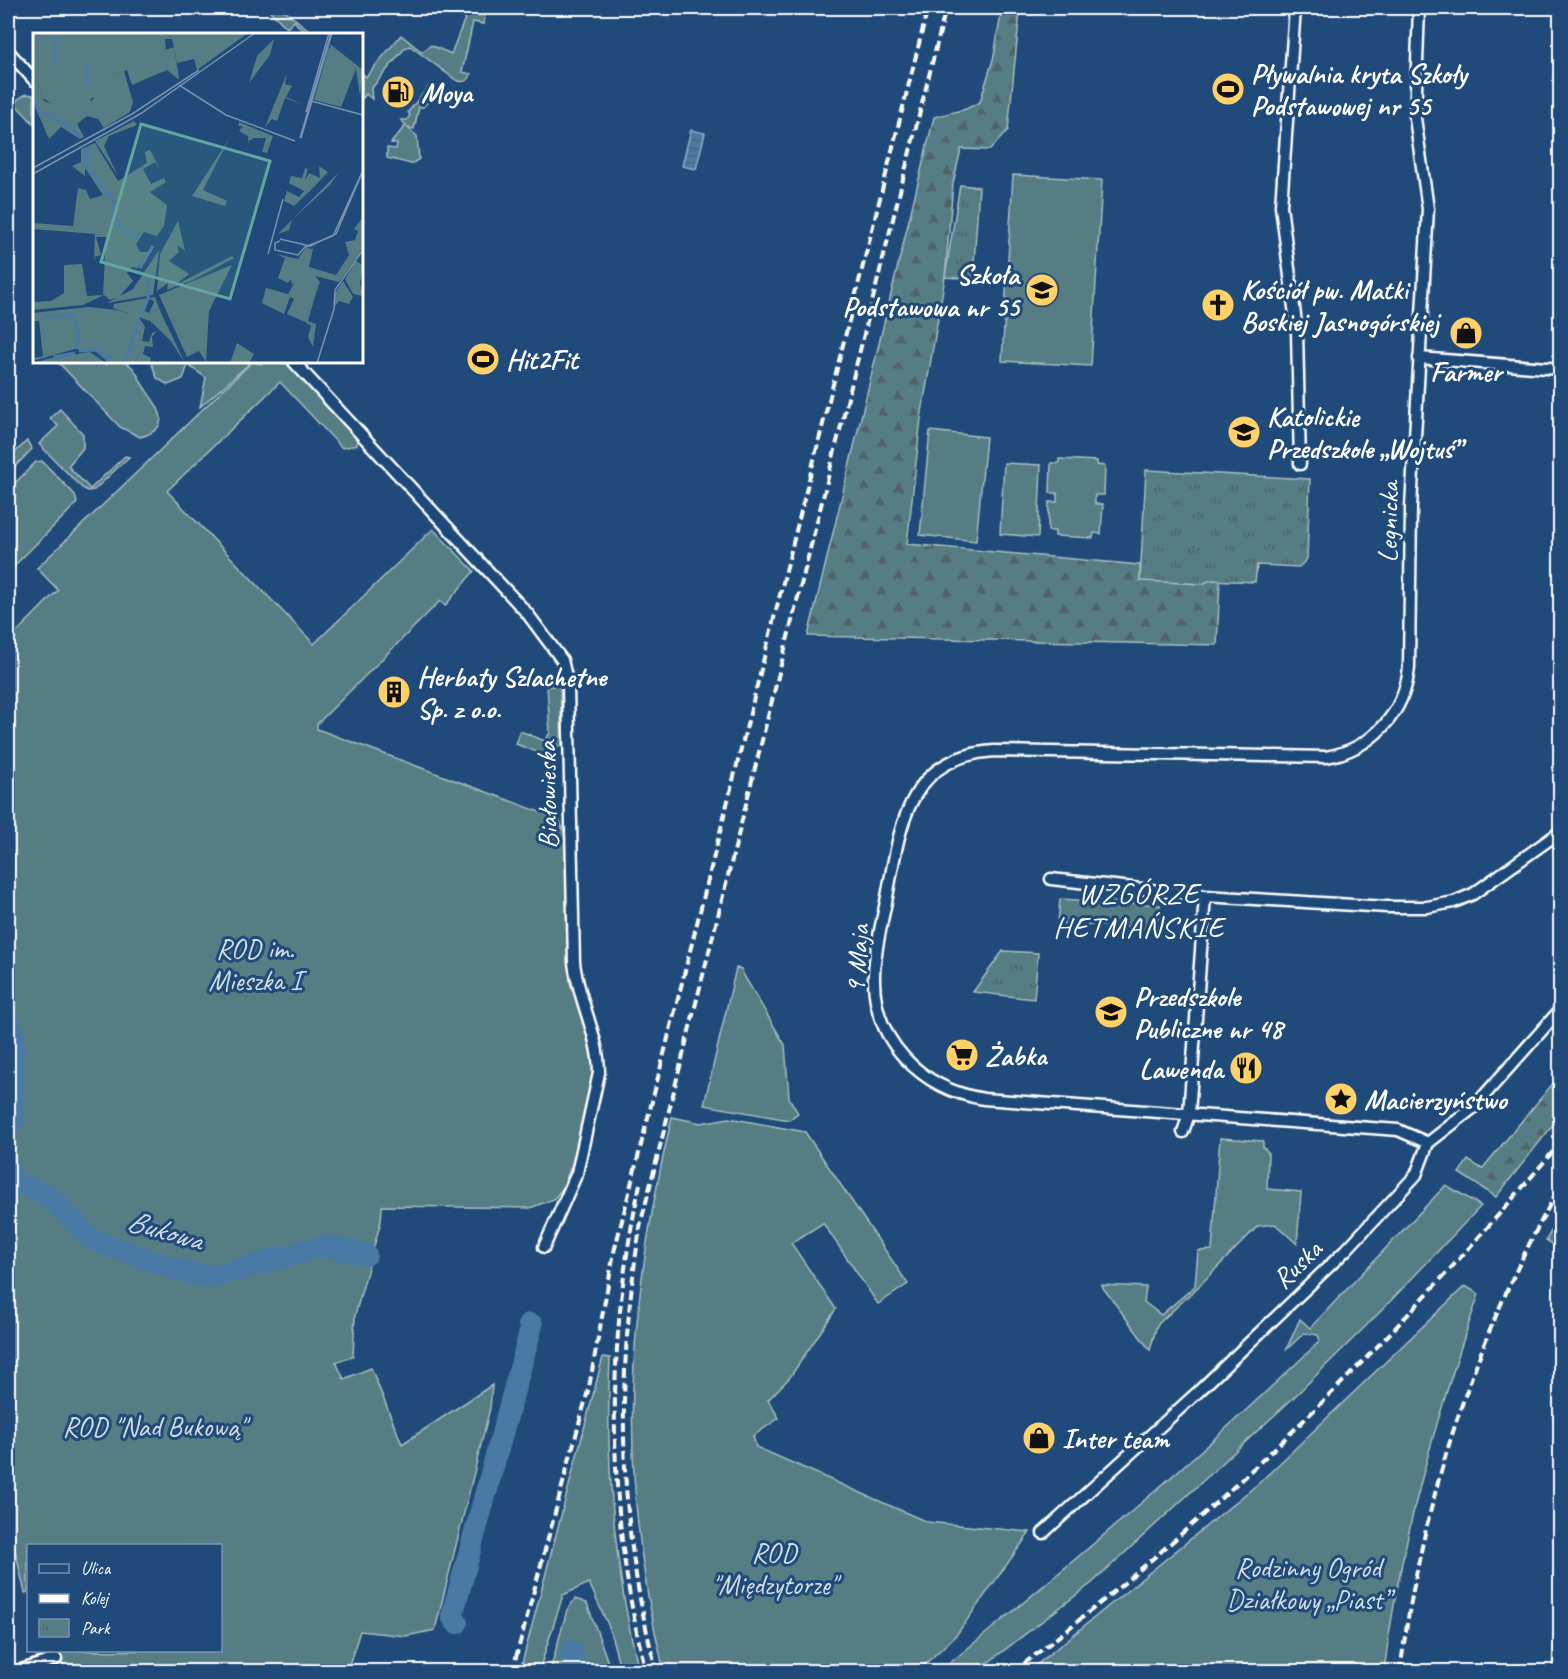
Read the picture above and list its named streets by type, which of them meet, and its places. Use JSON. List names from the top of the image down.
{
  "streets": {
    "street": [
      "Legnicka",
      "Białowieska",
      "9 Maja",
      "Ruska"
    ]
  },
  "crossings": [
    ["Legnicka", "9 Maja"],
    ["9 Maja", "Ruska"]
  ],
  "districts": ["WZGÓRZE HETMAŃSKIE"],
  "water": ["Bukowa"],
  "parks": [
    "ROD im. Mieszka I",
    "ROD \"Nad Bukową\"",
    "ROD \"Międzytorze\"",
    "Rodzinny Ogród Działkowy „Piast”"
  ],
  "places": {
    "sports": ["Pływalnia kryta Szkoły Podstawowej nr 55", "Hit2Fit"],
    "fuel station": ["Moya"],
    "school or university": ["Szkoła Podstawowa nr 55", "Katolickie Przedszkole „Wojtuś”", "Przedszkole Publiczne nr 48"],
    "church": ["Kościół pw. Matki Boskiej Jasnogórskiej"],
    "shop": ["Farmer", "Inter team"],
    "building": ["Herbaty Szlachetne Sp. z o.o."],
    "supermarket": ["Żabka"],
    "restaurant": ["Lawenda"],
    "place": ["Macierzyństwo"]
  },
  "legend": ["Ulica", "Kolej", "Park"]
}
